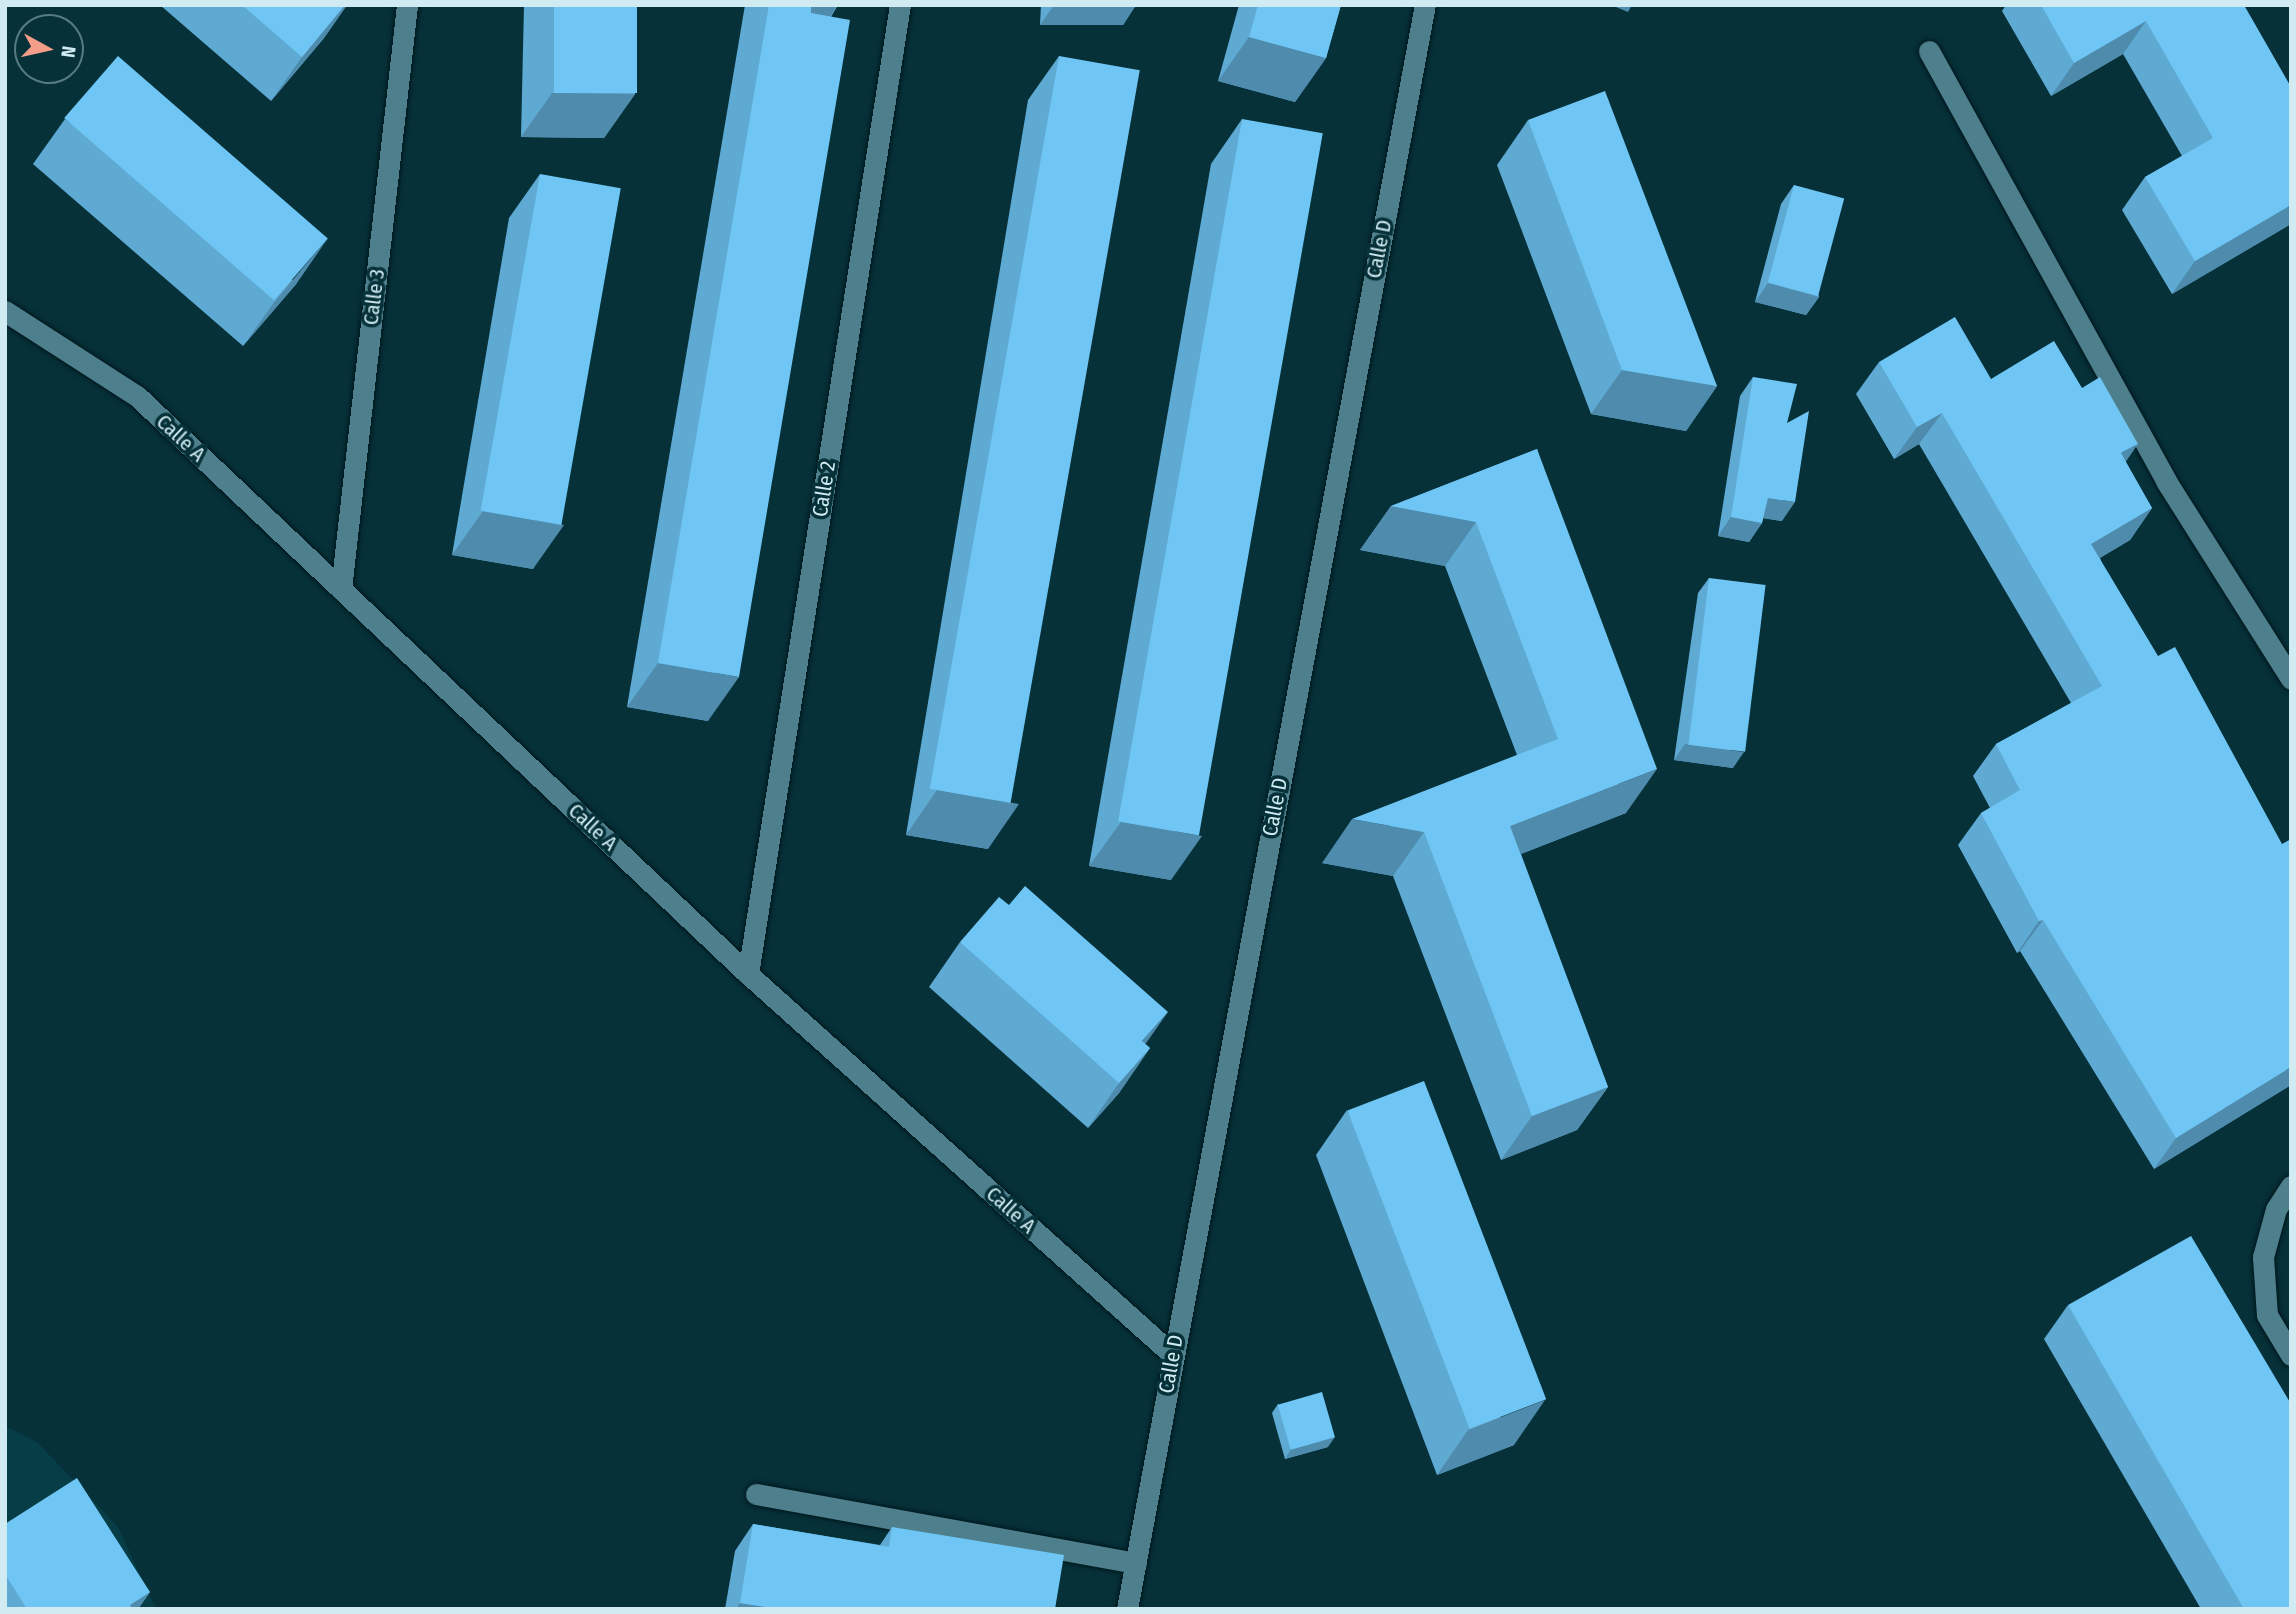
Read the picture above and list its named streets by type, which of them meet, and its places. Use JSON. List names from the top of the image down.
{
  "streets": {
    "street": [
      "Calle D",
      "Calle 3",
      "Calle A",
      "Calle 2"
    ]
  },
  "crossings": [
    ["Calle D", "Calle A"],
    ["Calle 3", "Calle A"],
    ["Calle A", "Calle 2"]
  ],
  "north": "right"
}
